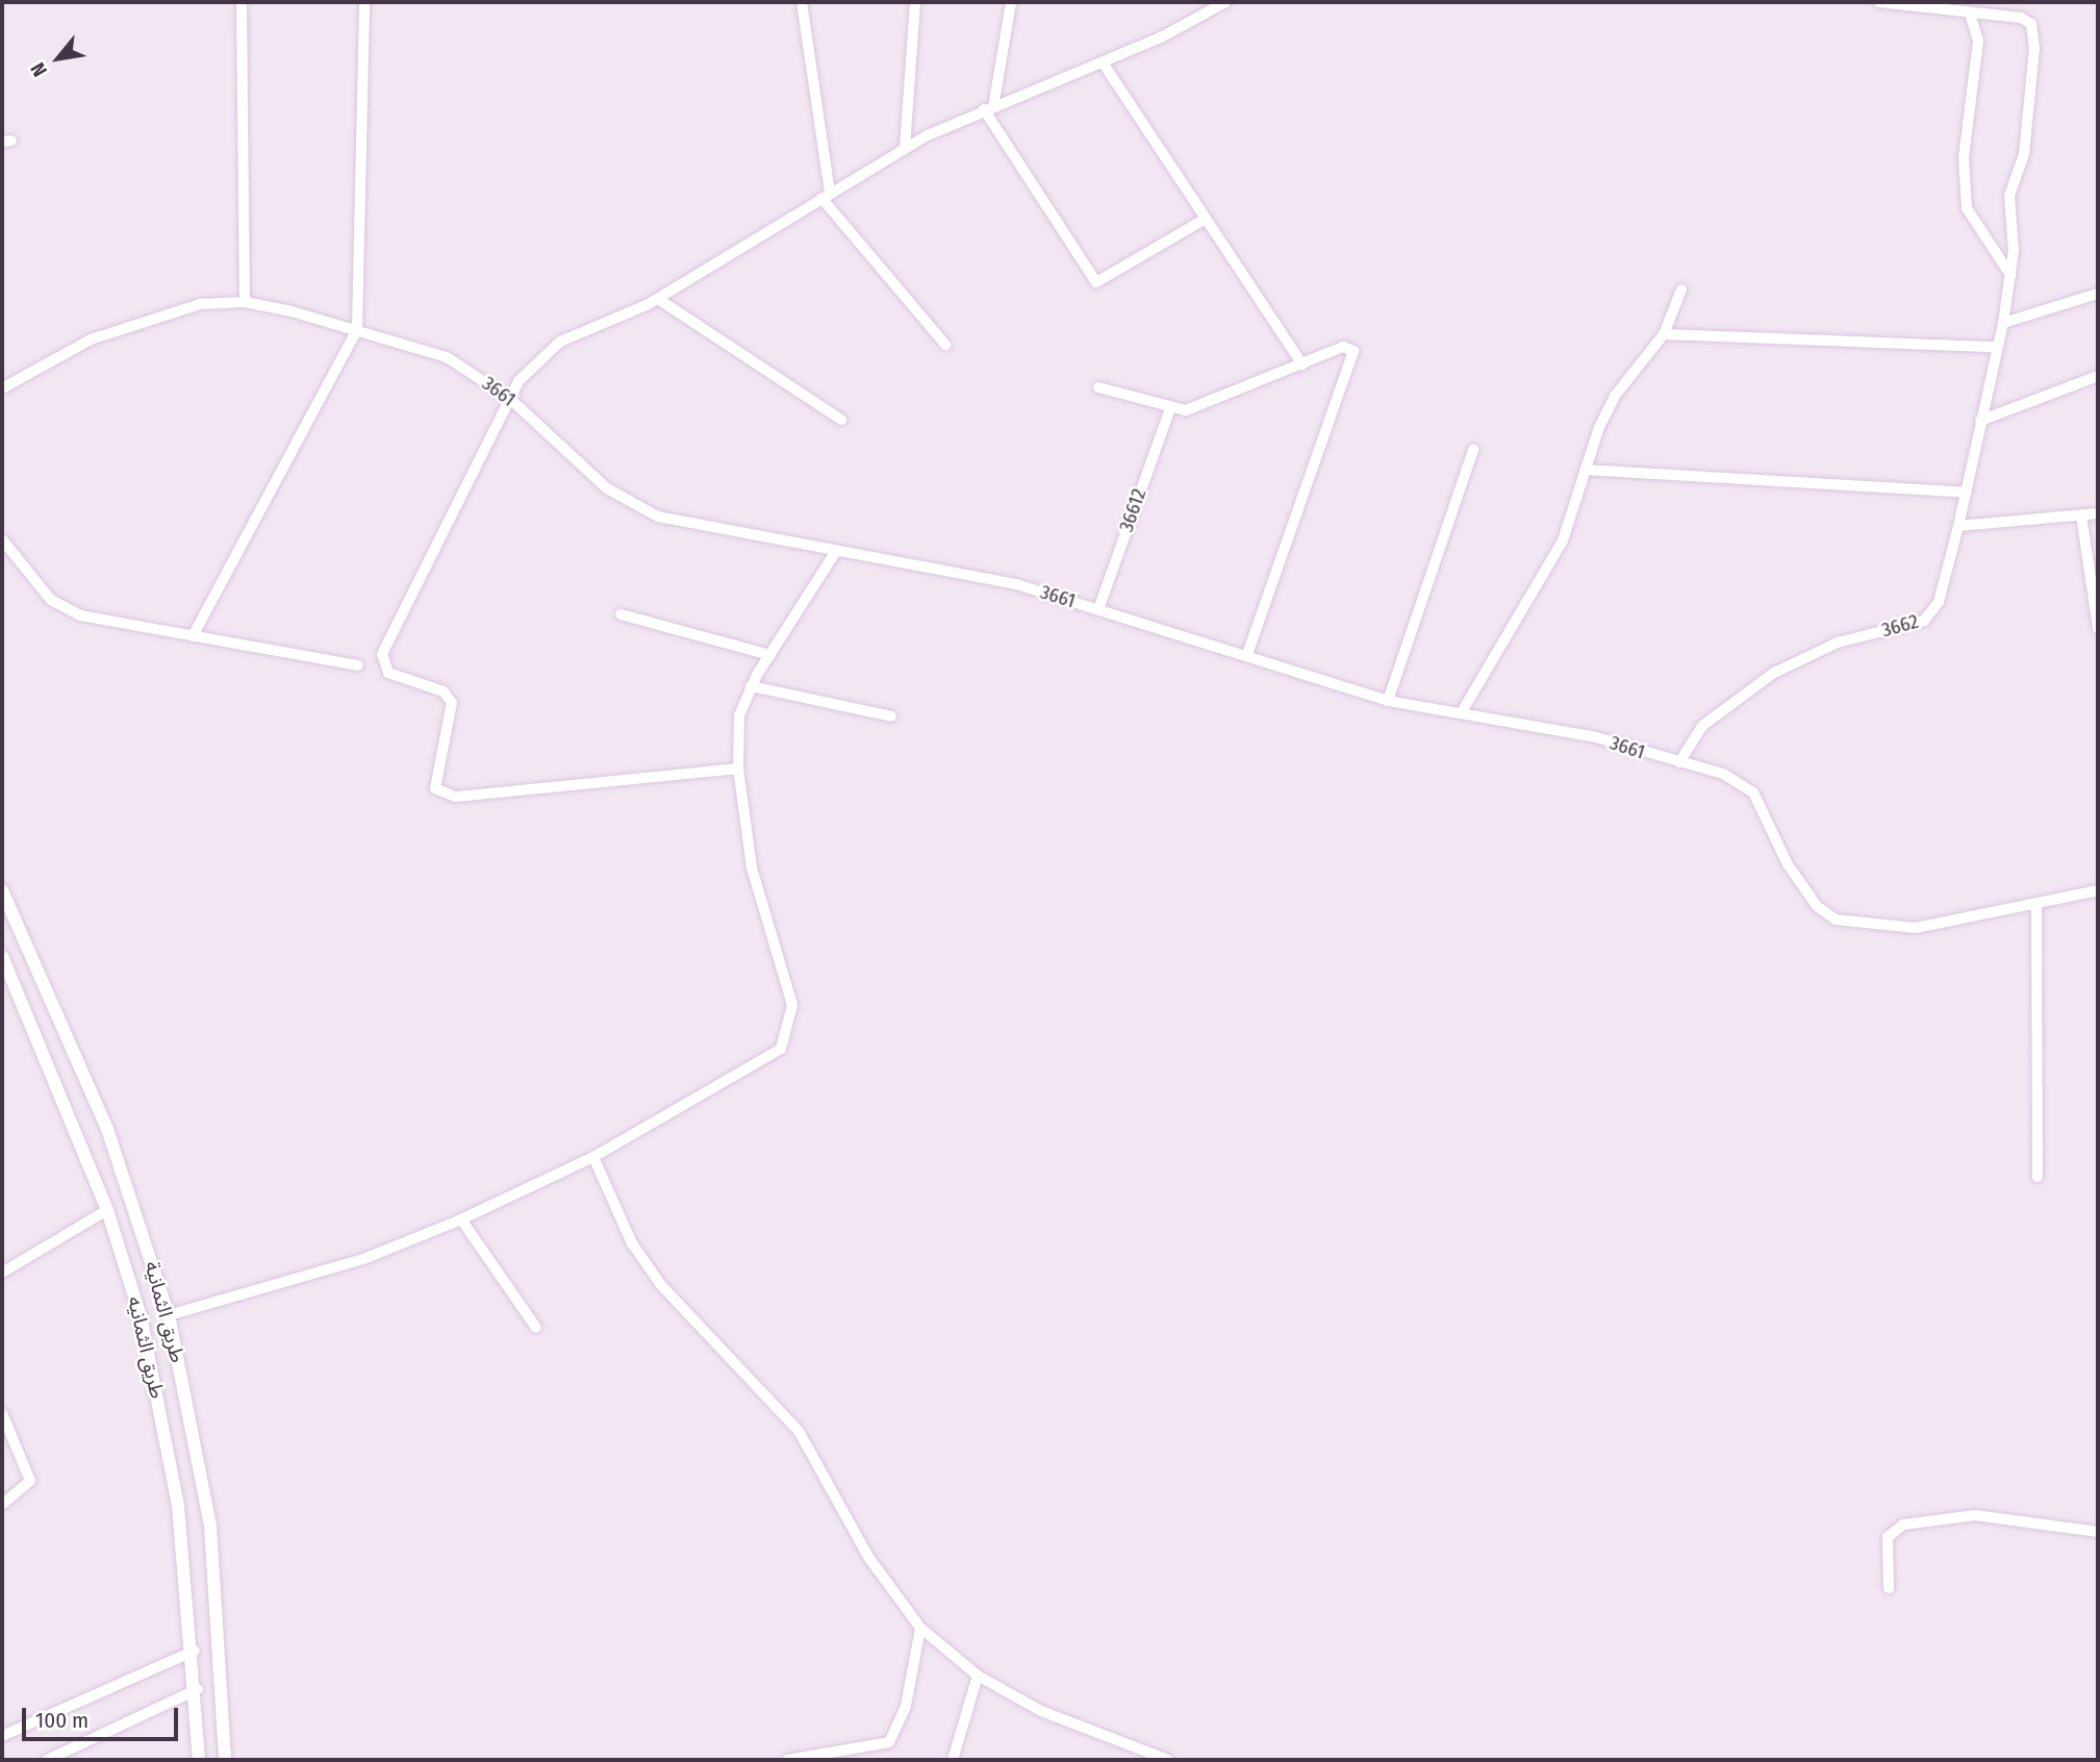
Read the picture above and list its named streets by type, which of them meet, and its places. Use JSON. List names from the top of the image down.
{
  "streets": {
    "street": [
      "3661",
      "36612",
      "3662",
      "طريق الثمانية",
      "طريق الثمانيه"
    ]
  },
  "crossings": [
    ["3661", "36612"],
    ["3661", "3662"]
  ],
  "scale_bar": "100 m",
  "north": "bottom left"
}
